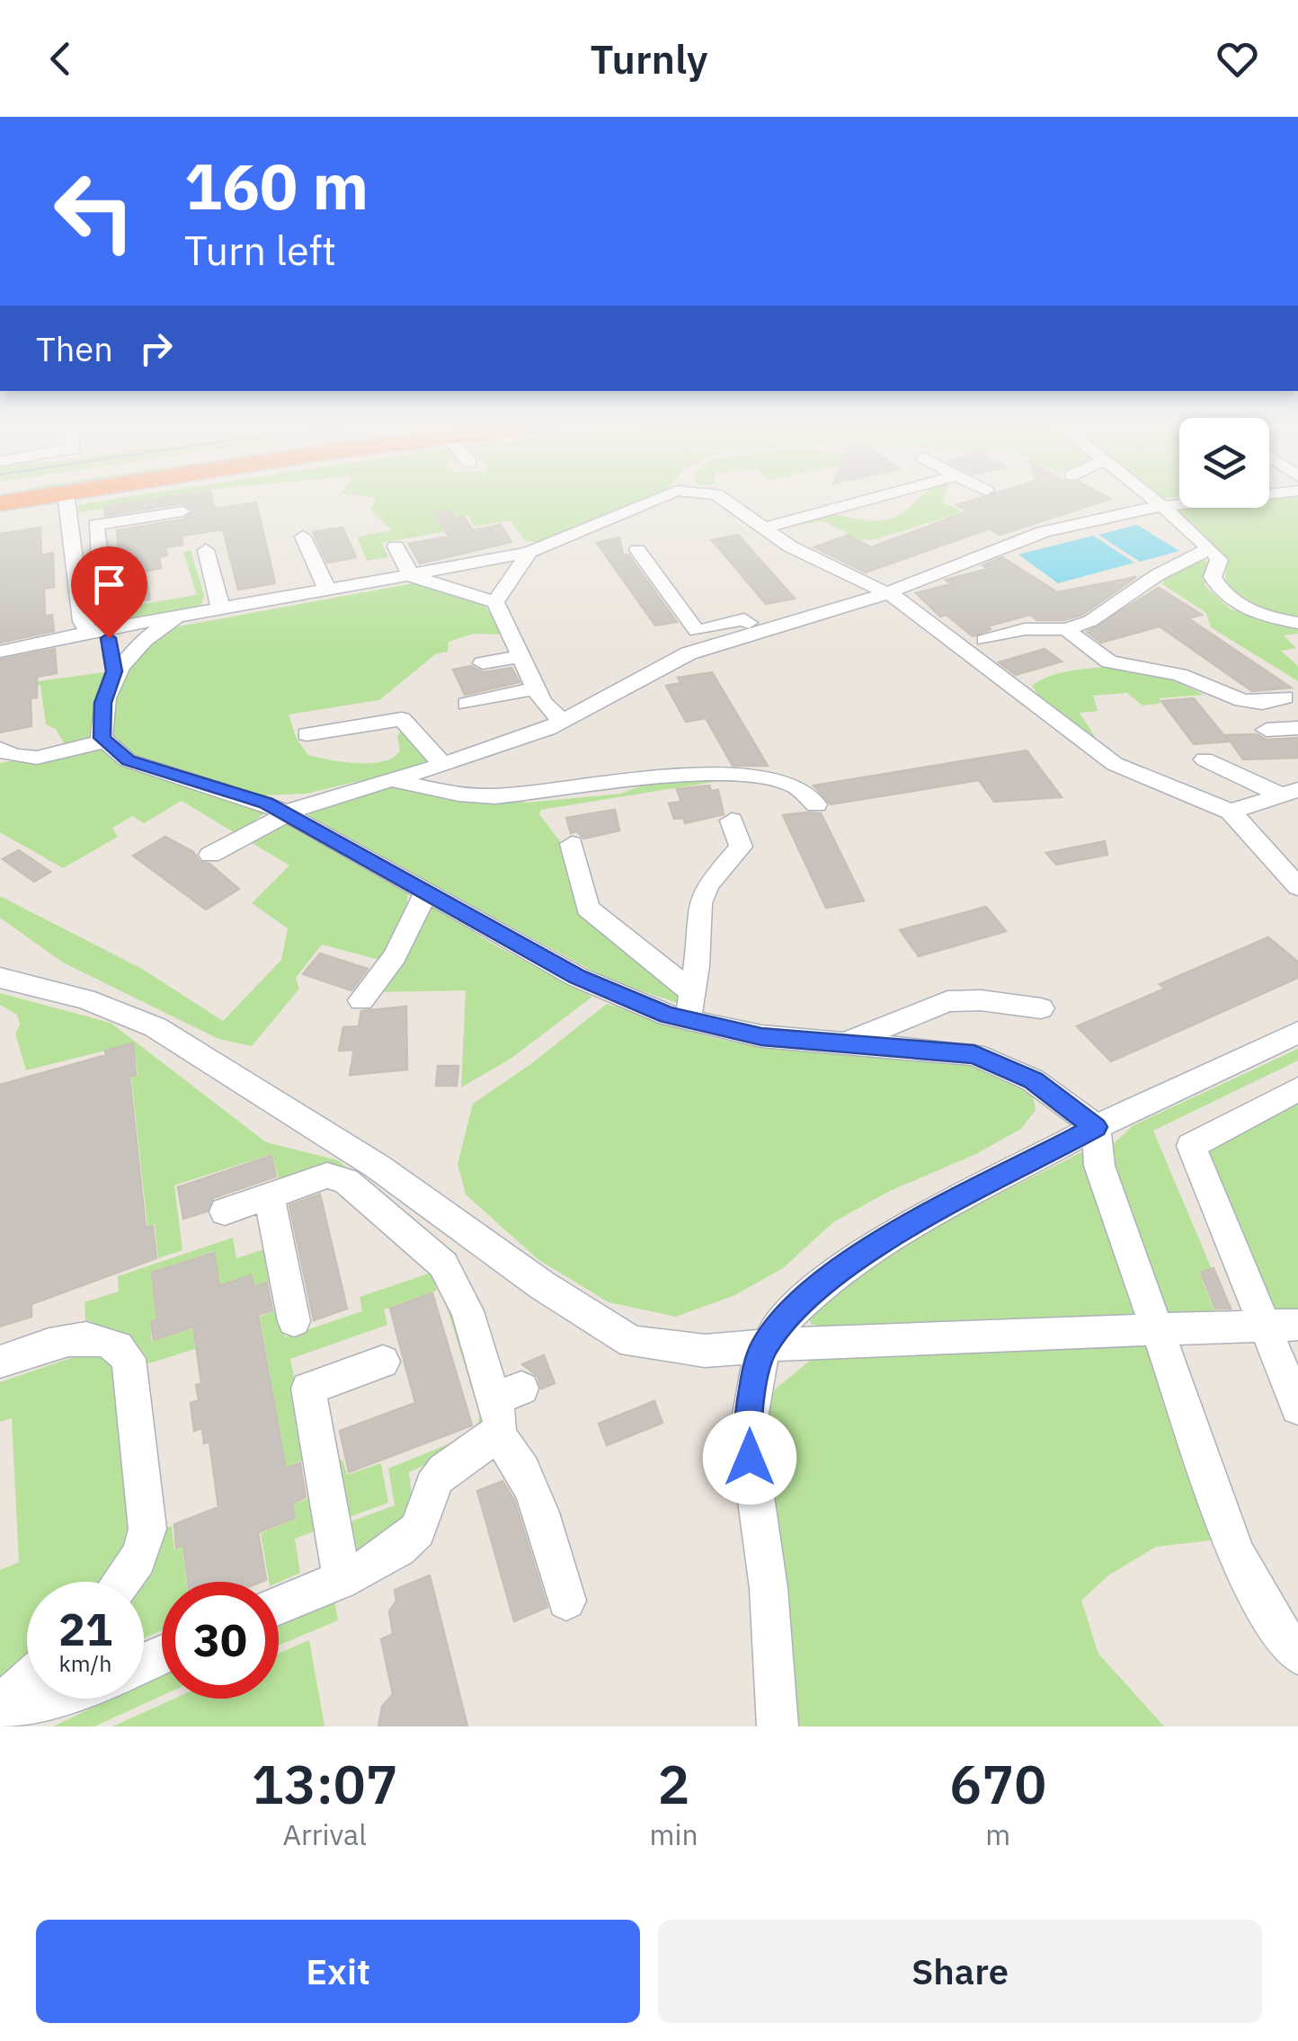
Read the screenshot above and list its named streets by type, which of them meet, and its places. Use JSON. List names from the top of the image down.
{
  "page": {
    "header": "Turnly",
    "turn": ["160 m", "Turn left"],
    "then": "Then",
    "speed": "21 km/h",
    "limit": "30",
    "eta": [
      "13:07",
      "Arrival",
      "2",
      "min",
      "670",
      "m"
    ],
    "buttons": ["Exit", "Share"]
  }
}
